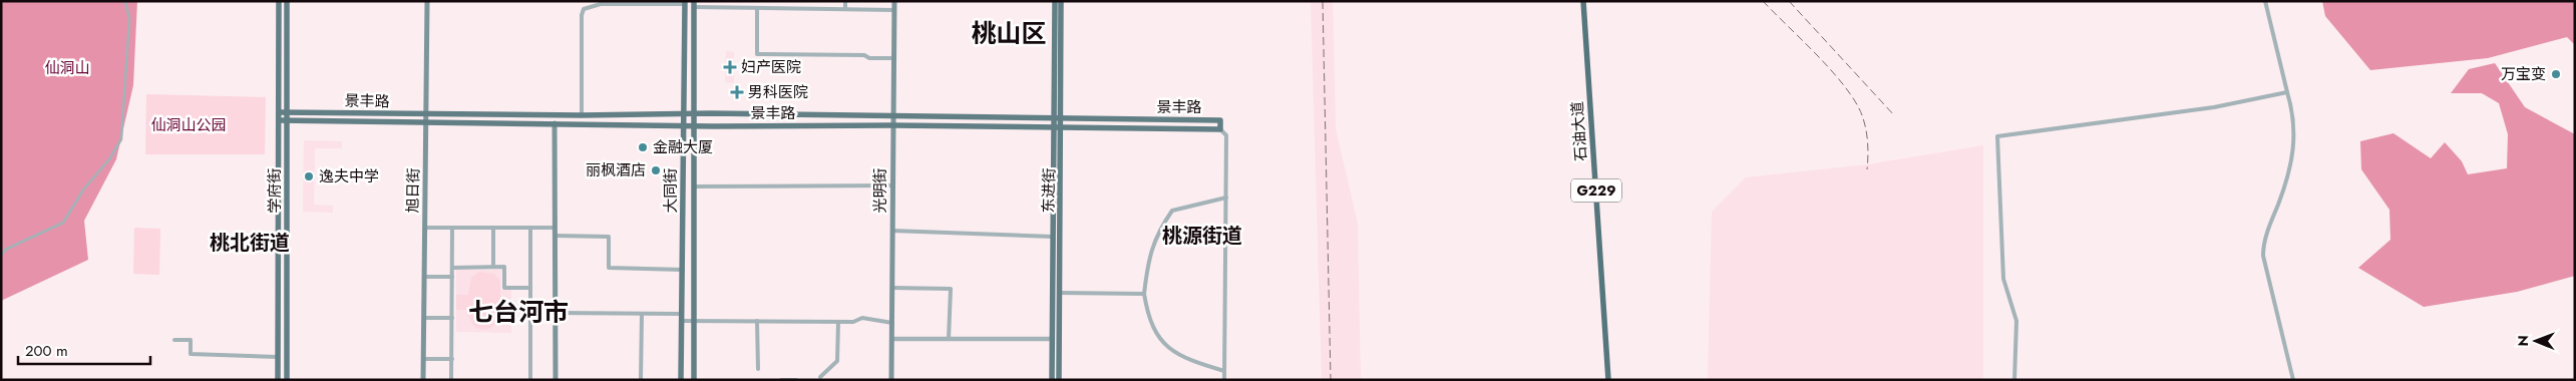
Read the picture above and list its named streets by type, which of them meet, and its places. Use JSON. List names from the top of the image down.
{
  "streets": {
    "highway": ["石油大道", "G229"],
    "main road": [
      "景丰路",
      "学府街",
      "旭日街",
      "大同街",
      "光明街",
      "东进街"
    ]
  },
  "crossings": [
    ["景丰路", "学府街"],
    ["景丰路", "旭日街"],
    ["景丰路", "大同街"],
    ["景丰路", "光明街"],
    ["景丰路", "东进街"]
  ],
  "districts": [
    "桃山区",
    "桃源街道",
    "桃北街道",
    "七台河市"
  ],
  "parks": ["仙洞山", "仙洞山公园"],
  "places": {
    "health": ["妇产医院", "男科医院"],
    "other": [
      "万宝变",
      "金融大厦",
      "丽枫酒店",
      "逸夫中学"
    ]
  },
  "scale_bar": "200 m",
  "north": "left"
}
